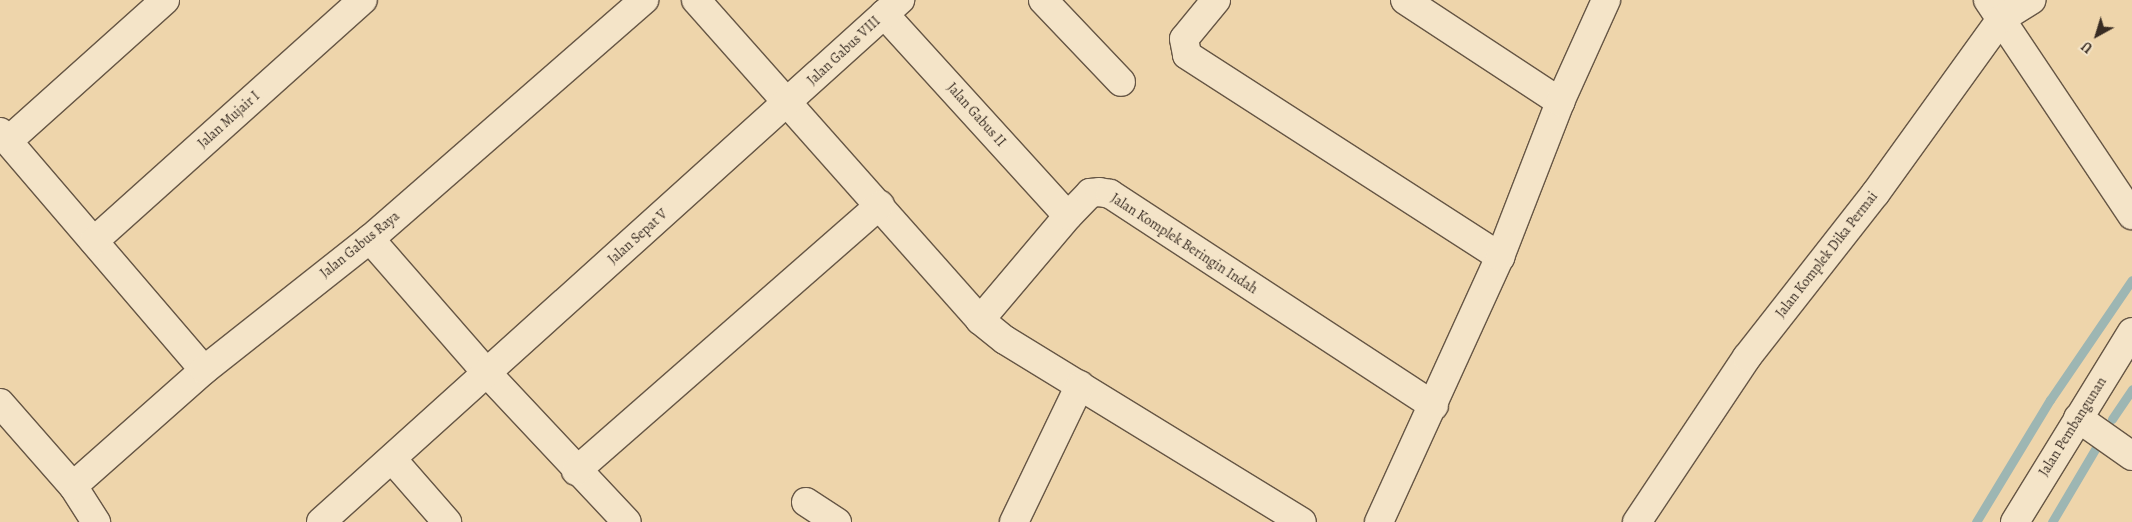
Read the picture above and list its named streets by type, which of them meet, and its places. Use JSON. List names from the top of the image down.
{
  "streets": {
    "street": [
      "Jalan Gabus VIII",
      "Jalan Gabus II",
      "Jalan Mujair I",
      "Jalan Sepat V",
      "Jalan Komplek Beringin Indah",
      "Jalan Gabus Raya",
      "Jalan Komplek Dika Permai",
      "Jalan Pembangunan"
    ]
  },
  "crossings": [
    ["Jalan Gabus VIII", "Jalan Gabus II"],
    ["Jalan Gabus VIII", "Jalan Sepat V"],
    ["Jalan Gabus II", "Jalan Komplek Beringin Indah"]
  ],
  "north": "bottom left"
}
